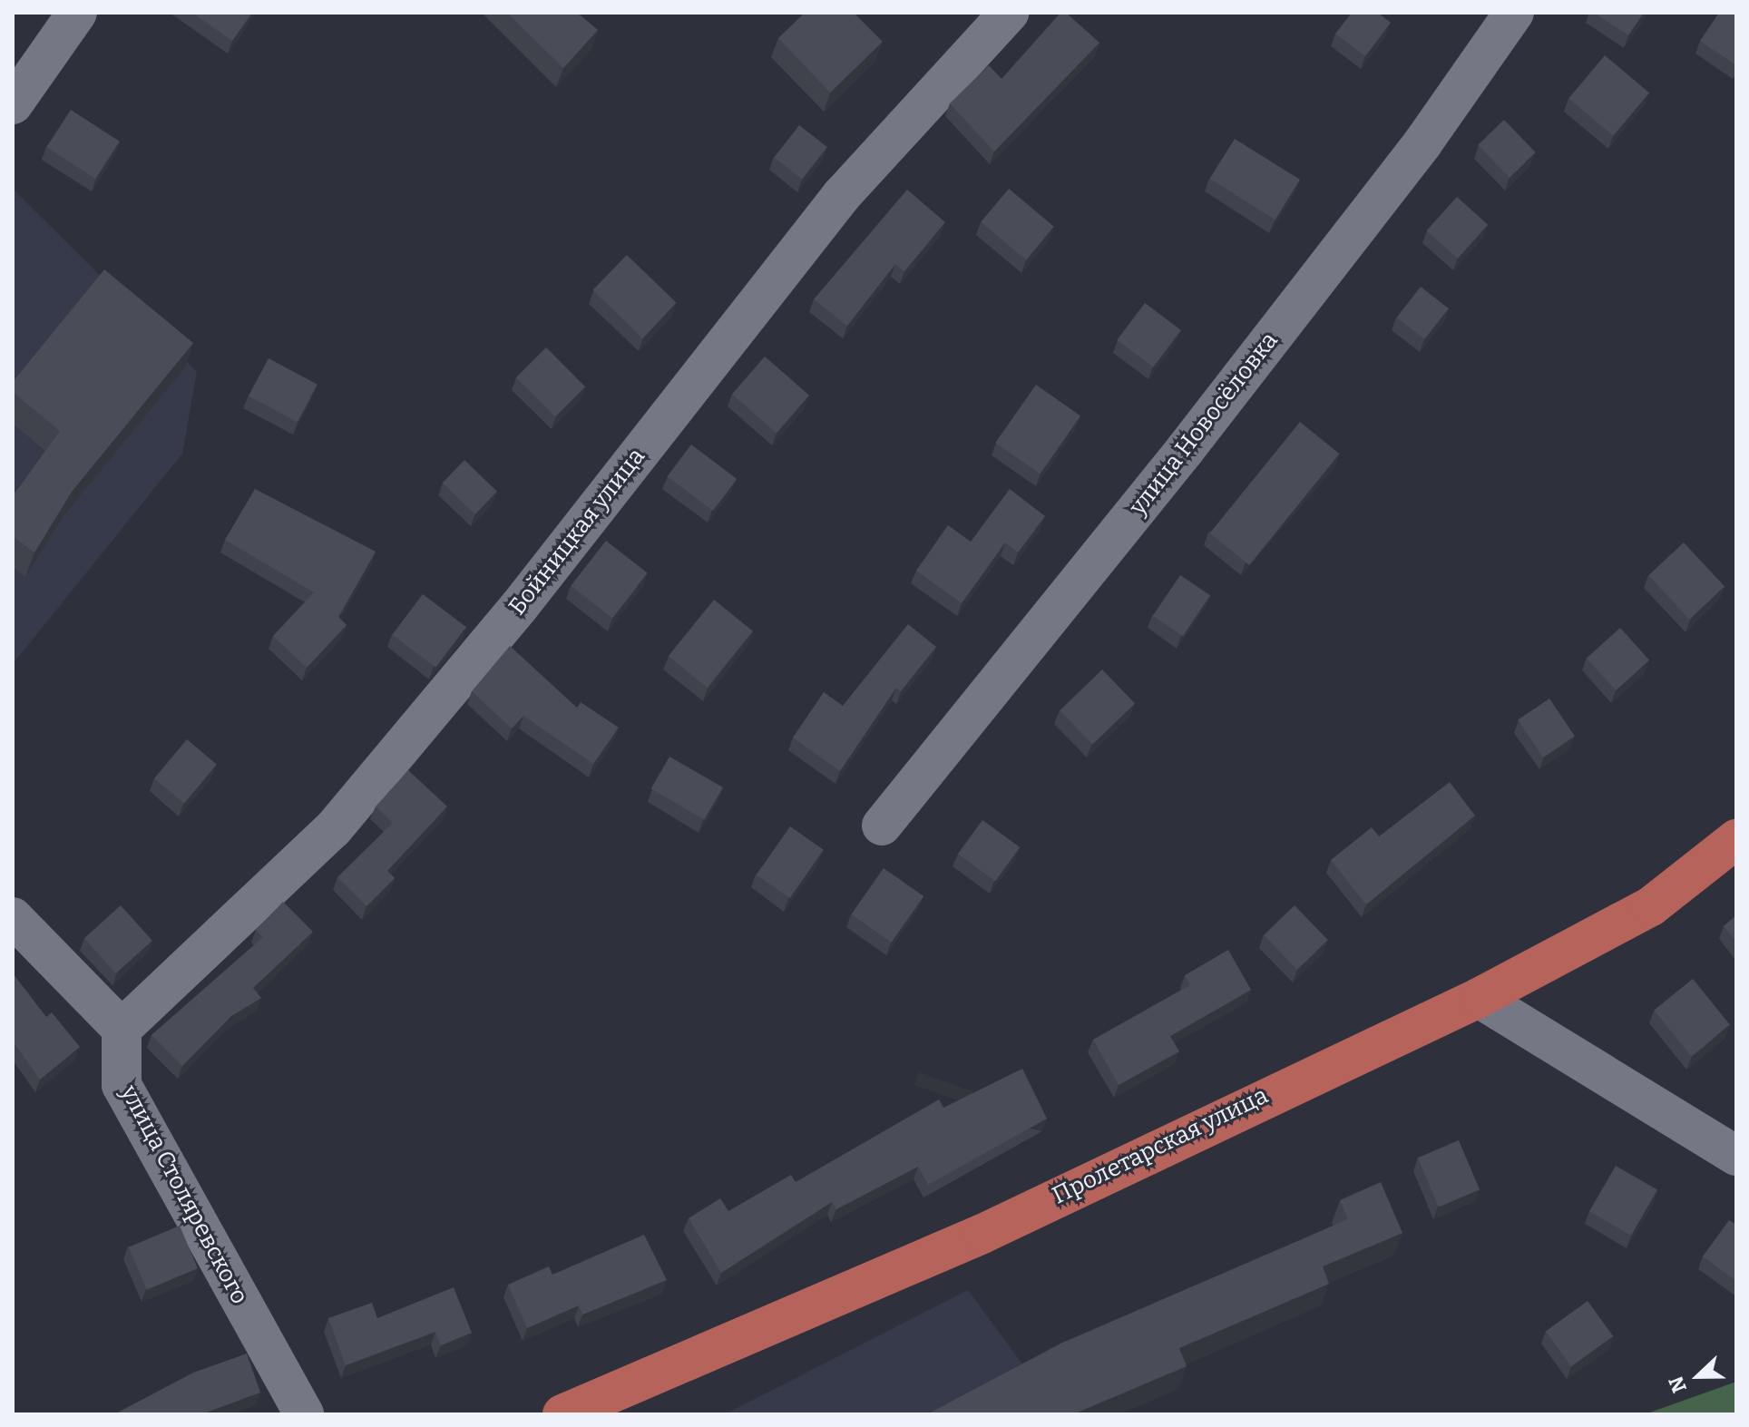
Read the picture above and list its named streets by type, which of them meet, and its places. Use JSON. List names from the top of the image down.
{
  "streets": {
    "main road": ["Пролетарская улица"],
    "street": ["улица Новосёловка", "Бойницкая улица", "улица Столяревского"]
  },
  "crossings": [
    ["Бойницкая улица", "улица Столяревского"]
  ],
  "north": "left"
}
